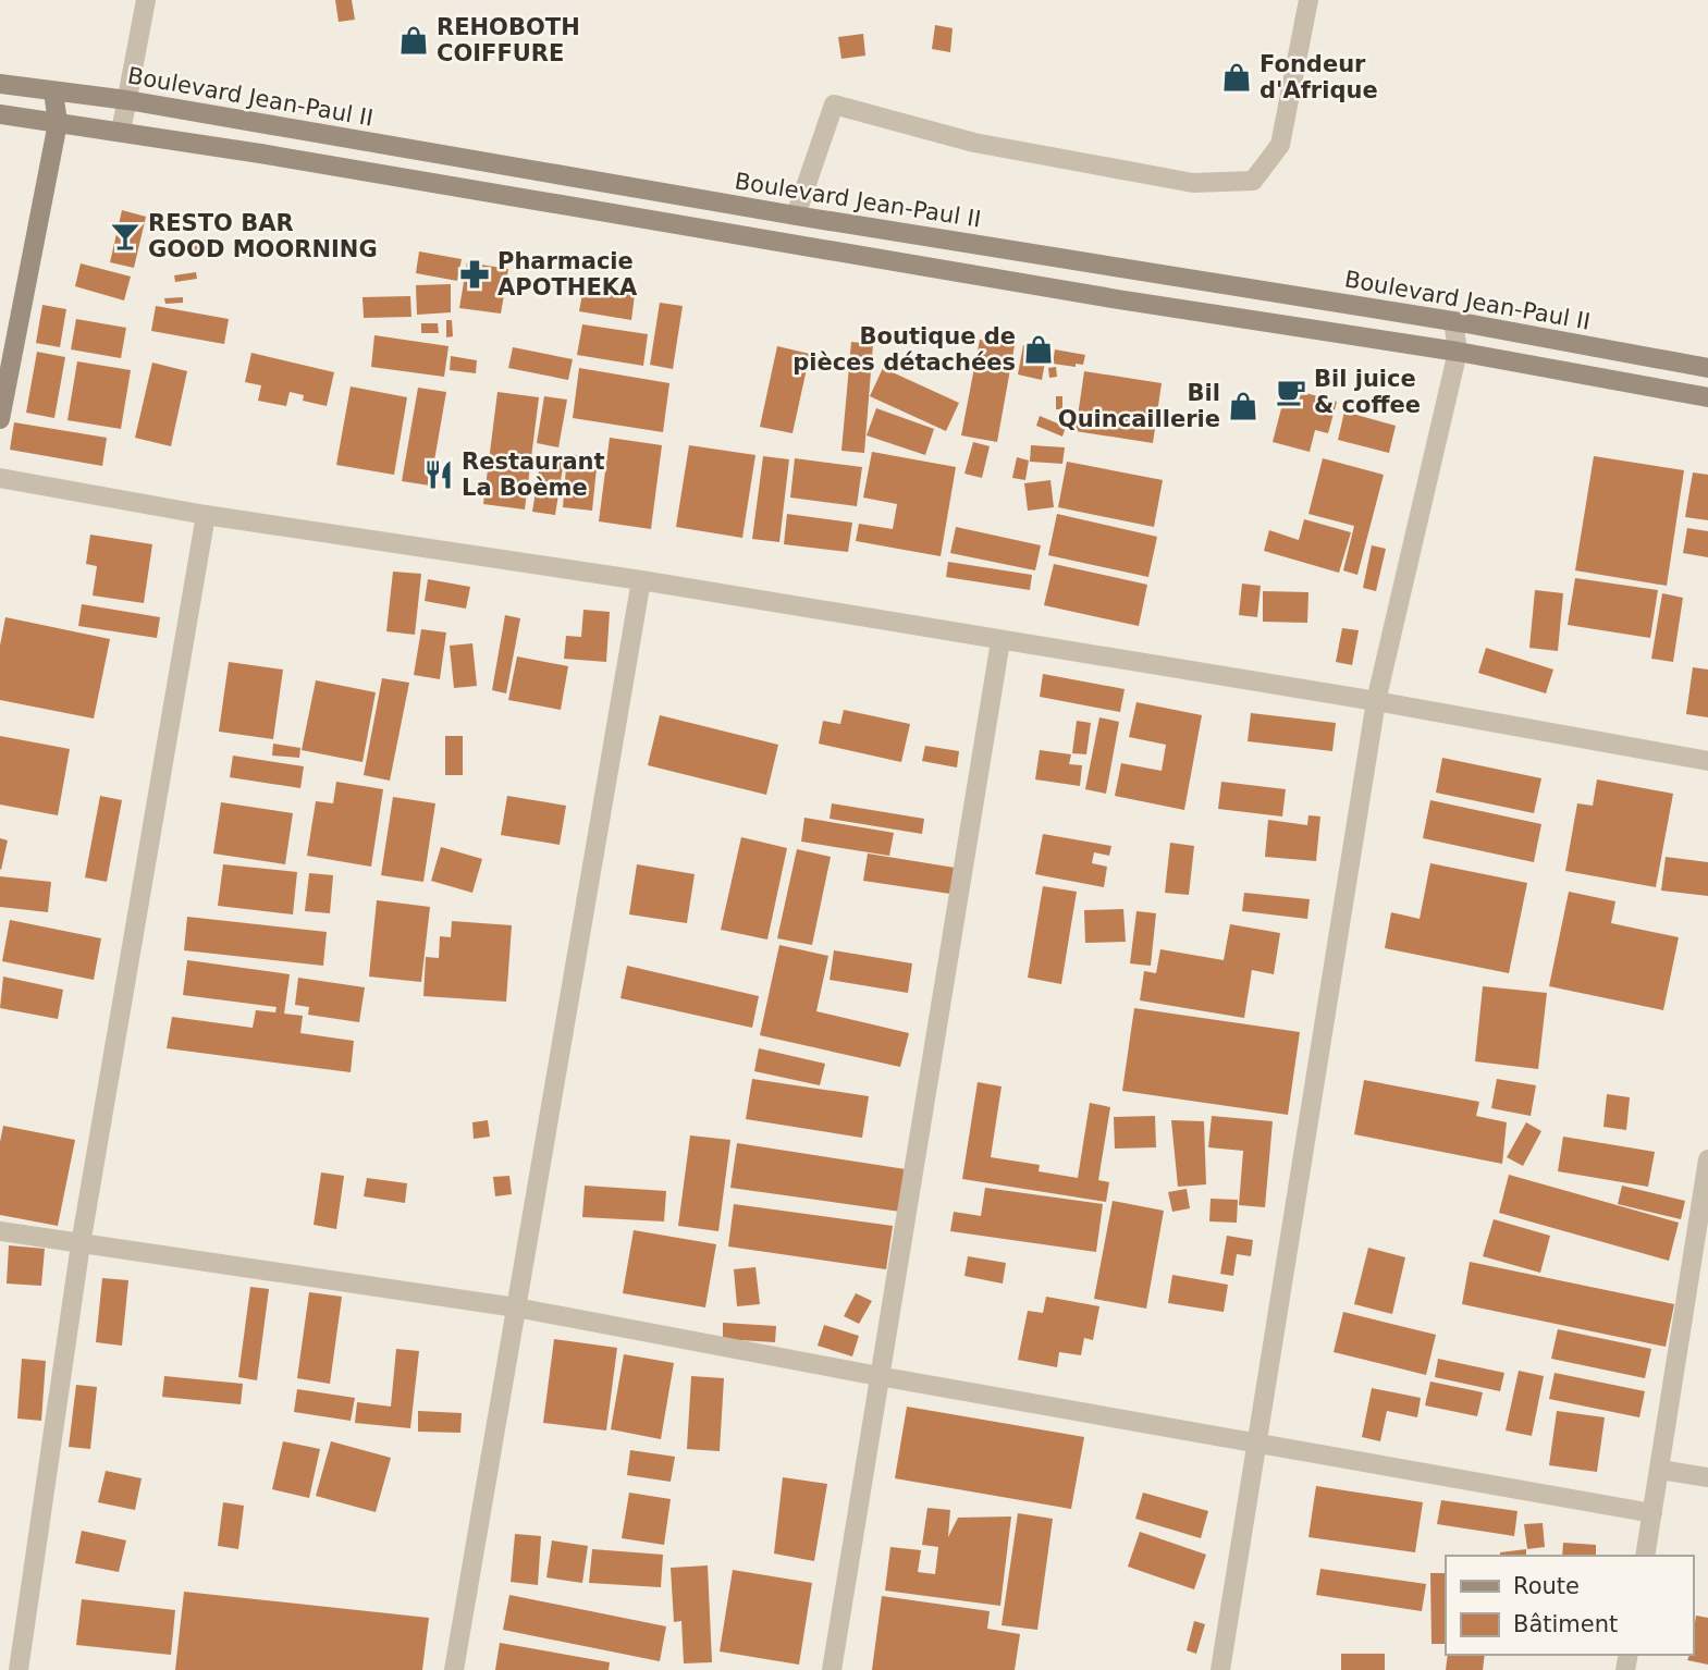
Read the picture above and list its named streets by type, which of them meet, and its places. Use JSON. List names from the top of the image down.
{
  "streets": {
    "main road": ["Boulevard Jean-Paul II"]
  },
  "places": {
    "shop": [
      "REHOBOTH COIFFURE",
      "Fondeur d'Afrique",
      "Boutique de pièces détachées",
      "Bil Quincaillerie"
    ],
    "bar": ["RESTO BAR GOOD MOORNING"],
    "pharmacy": ["Pharmacie APOTHEKA"],
    "cafe": ["Bil juice & coffee"],
    "restaurant": ["Restaurant La Boème"]
  },
  "legend": ["Route", "Bâtiment"]
}
